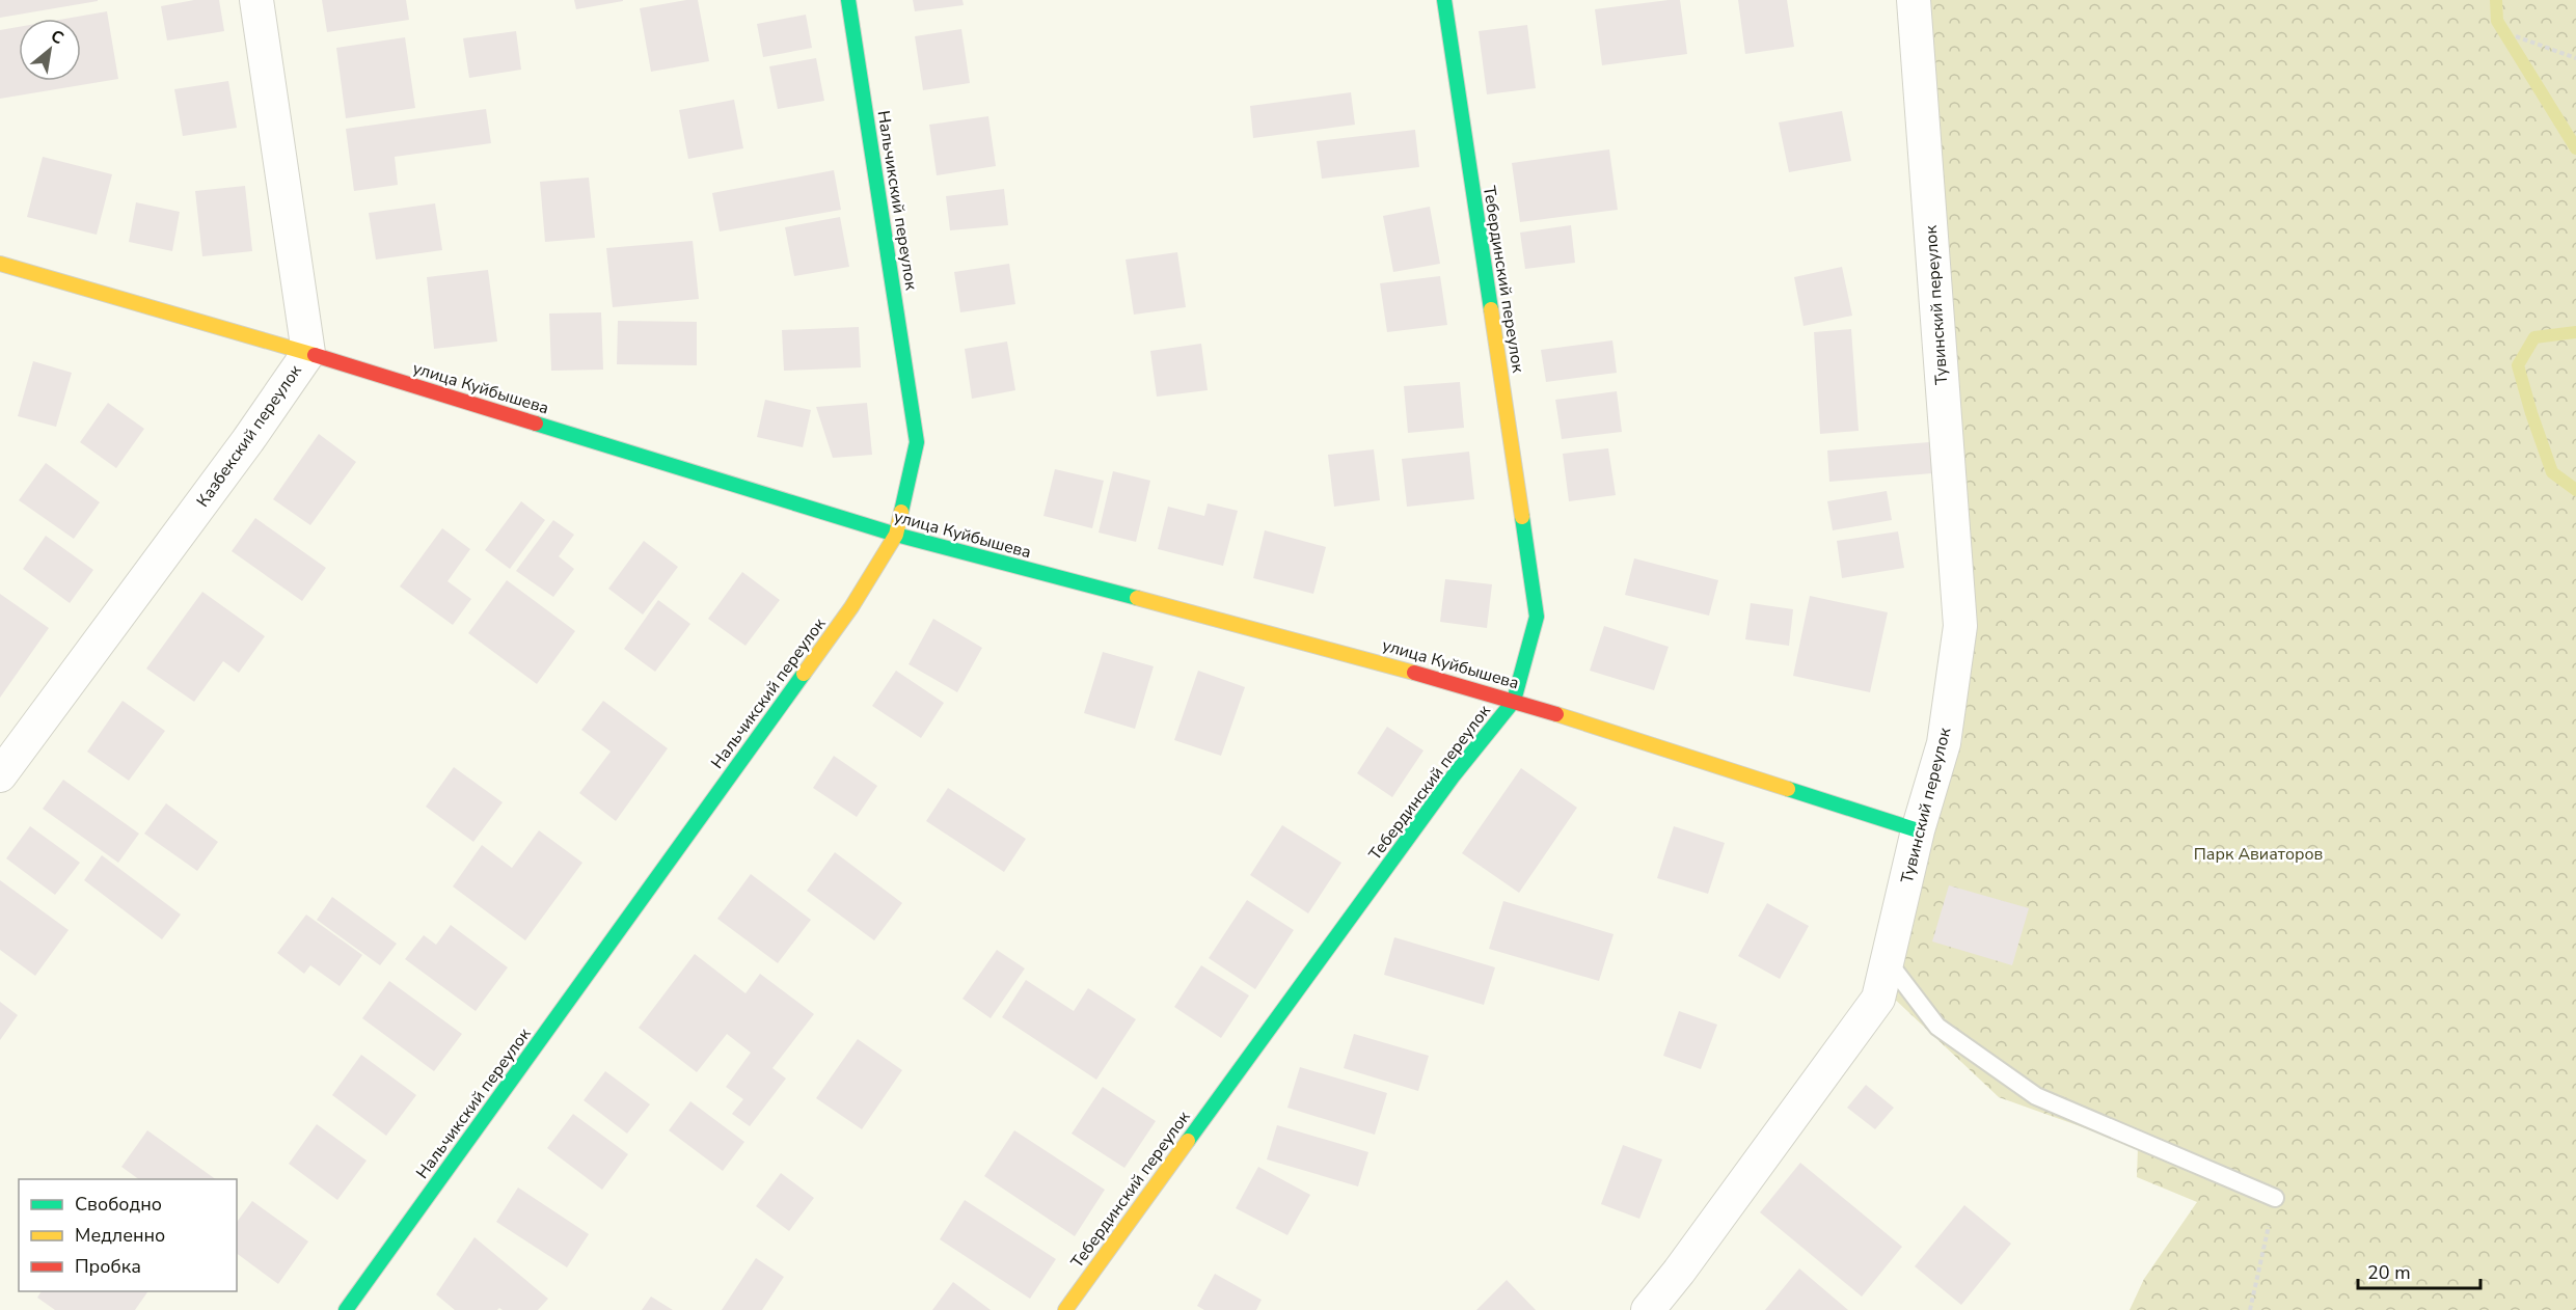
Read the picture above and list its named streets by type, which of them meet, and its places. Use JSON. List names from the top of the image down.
{
  "streets": {
    "street": [
      "Нальчикский переулок",
      "Тебердинский переулок",
      "Тувинский переулок",
      "улица Куйбышева",
      "Казбекский переулок"
    ]
  },
  "crossings": [
    ["Нальчикский переулок", "улица Куйбышева"],
    ["Тебердинский переулок", "улица Куйбышева"],
    ["Тувинский переулок", "улица Куйбышева"],
    ["улица Куйбышева", "Казбекский переулок"]
  ],
  "parks": ["Парк Авиаторов"],
  "legend": ["Свободно", "Медленно", "Пробка"],
  "scale_bar": "20 m",
  "north": "top right"
}
